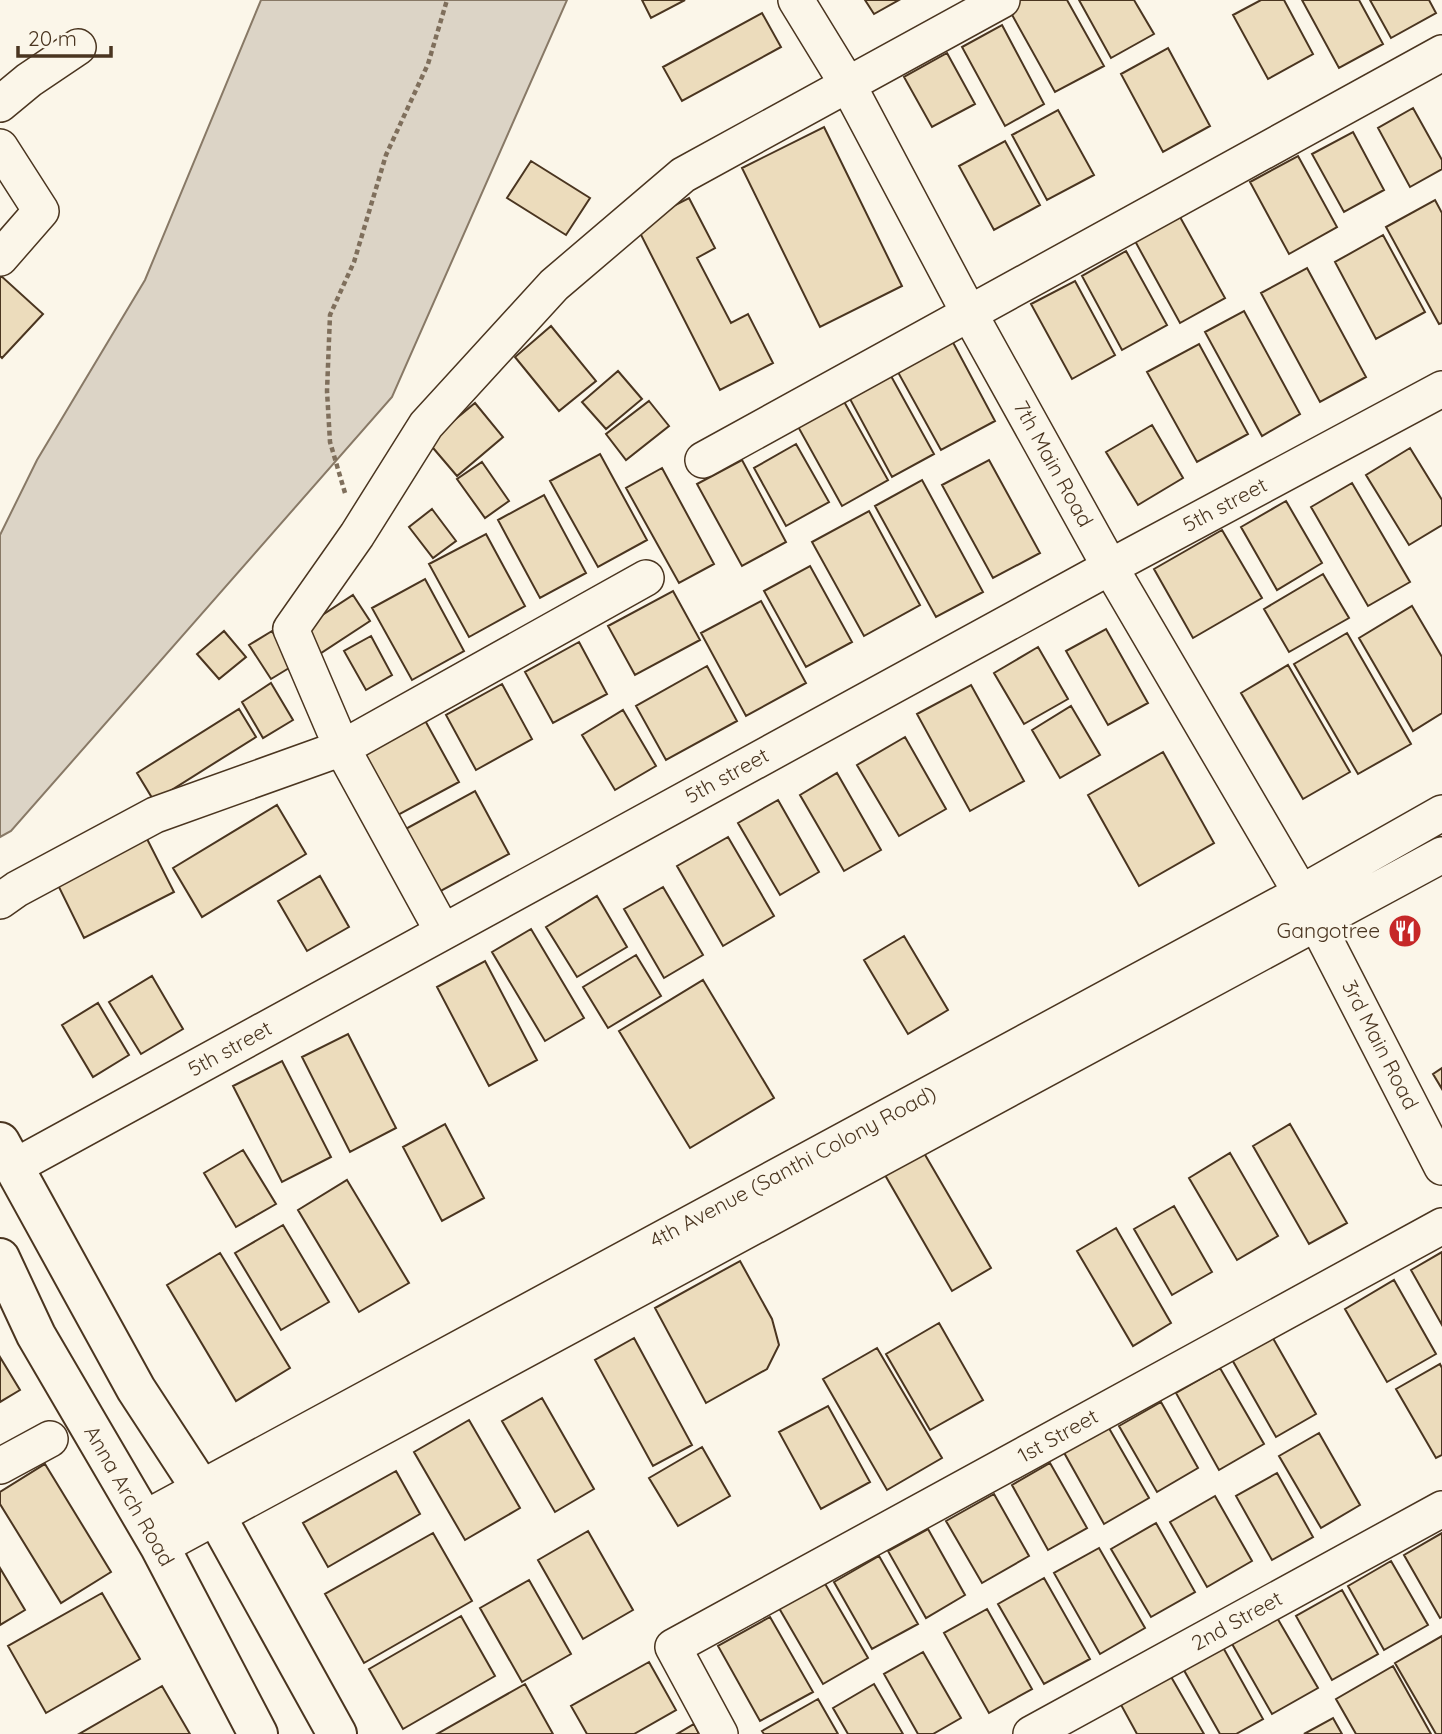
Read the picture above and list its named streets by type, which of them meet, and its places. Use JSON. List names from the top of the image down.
{
  "streets": {
    "main road": ["Anna Arch Road"],
    "street": [
      "7th Main Road",
      "5th street",
      "3rd Main Road",
      "4th Avenue (Santhi Colony Road)",
      "1st Street",
      "2nd Street"
    ]
  },
  "crossings": [
    ["7th Main Road", "5th street"],
    ["7th Main Road", "3rd Main Road"],
    ["7th Main Road", "4th Avenue (Santhi Colony Road)"],
    ["3rd Main Road", "4th Avenue (Santhi Colony Road)"],
    ["4th Avenue (Santhi Colony Road)", "Anna Arch Road"]
  ],
  "places": {
    "restaurant": ["Gangotree"]
  },
  "scale_bar": "20 m"
}
